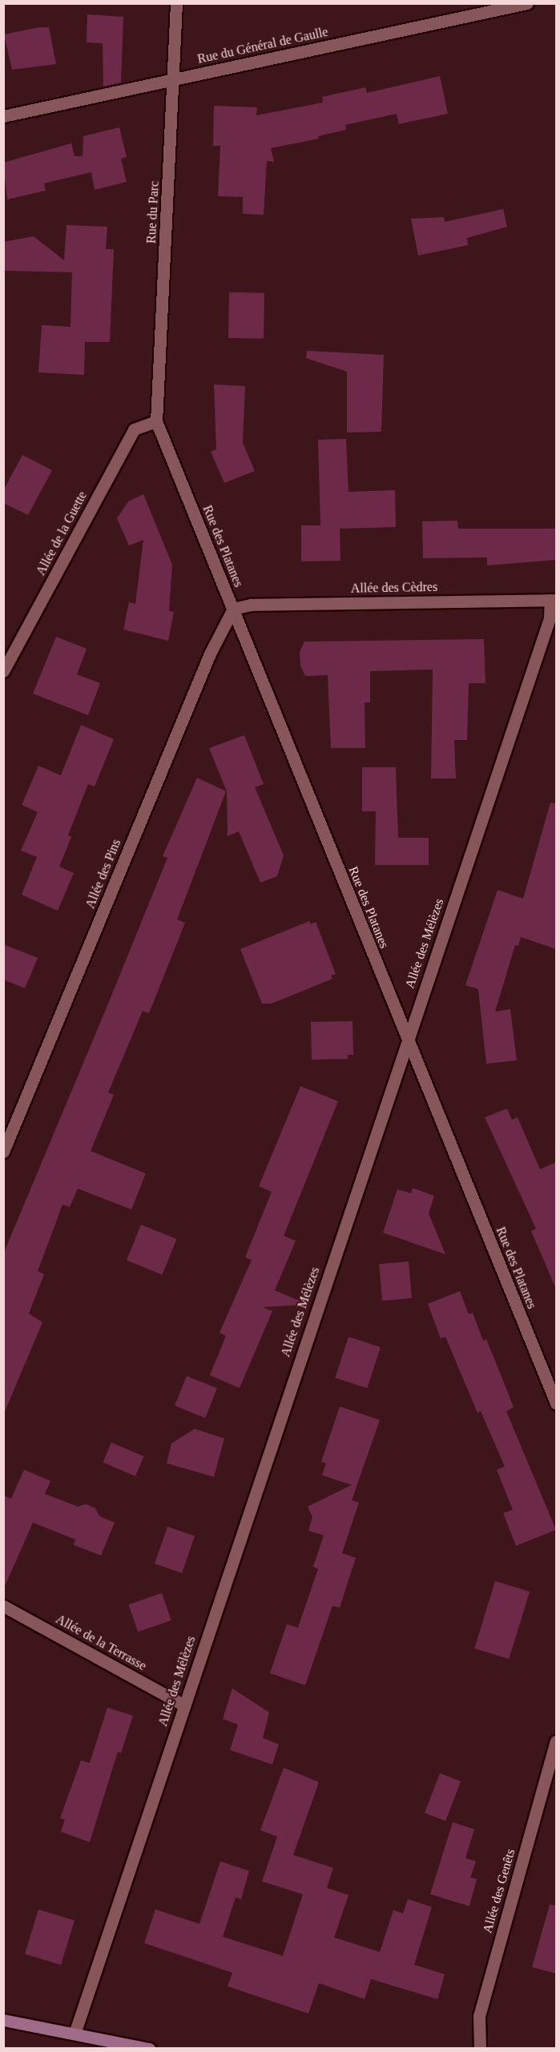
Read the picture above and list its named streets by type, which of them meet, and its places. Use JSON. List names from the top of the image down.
{
  "streets": {
    "street": [
      "Rue du Général de Gaulle",
      "Rue du Parc",
      "Allée de la Guette",
      "Rue des Platanes",
      "Allée des Cèdres",
      "Allée des Pins",
      "Allée des Mélèzes",
      "Allée de la Terrasse",
      "Allée des Genêts"
    ]
  },
  "crossings": [
    ["Rue du Général de Gaulle", "Rue du Parc"],
    ["Rue du Parc", "Allée de la Guette"],
    ["Rue du Parc", "Rue des Platanes"],
    ["Allée de la Guette", "Rue des Platanes"],
    ["Rue des Platanes", "Allée des Cèdres"],
    ["Rue des Platanes", "Allée des Pins"],
    ["Rue des Platanes", "Allée des Mélèzes"],
    ["Allée des Cèdres", "Allée des Pins"],
    ["Allée des Cèdres", "Allée des Mélèzes"],
    ["Allée des Mélèzes", "Allée de la Terrasse"]
  ]
}
